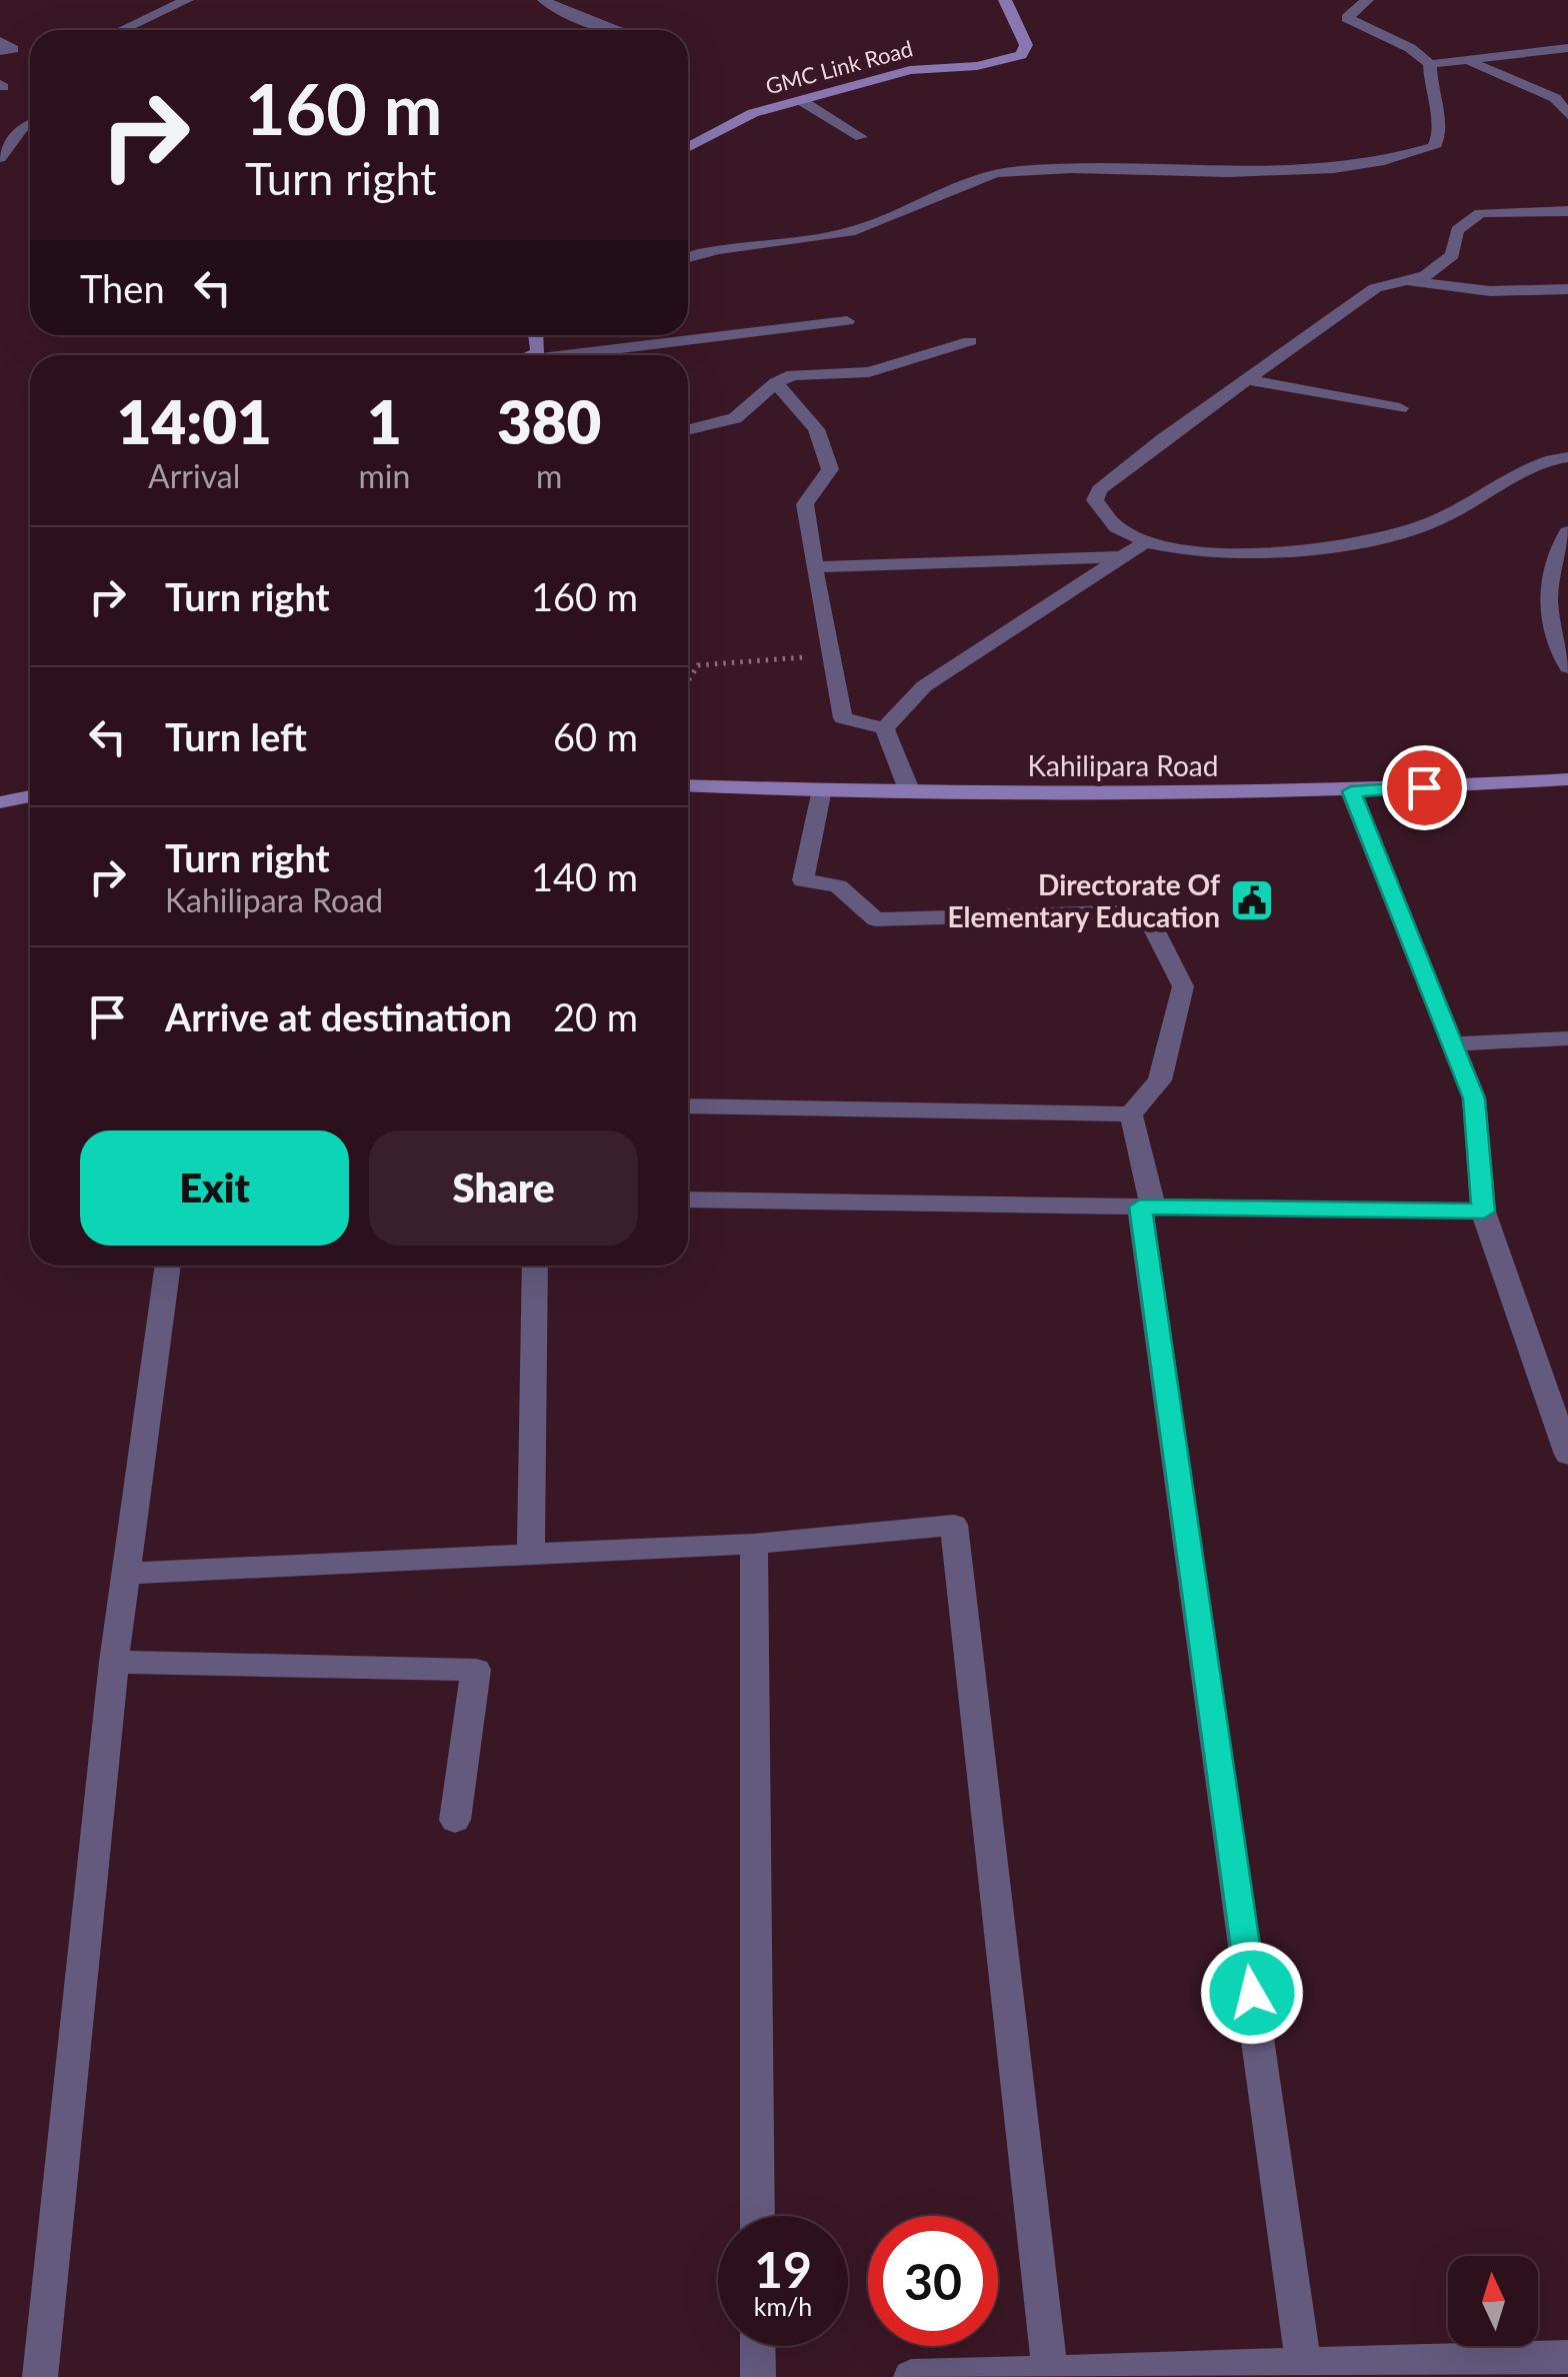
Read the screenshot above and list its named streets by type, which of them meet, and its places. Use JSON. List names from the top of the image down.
{
  "streets": {
    "street": ["GMC Link Road", "Kahilipara Road"]
  },
  "places": {
    "public building": ["Directorate Of Elementary Education"]
  },
  "north": "top",
  "page": {
    "turn": ["160 m", "Turn right"],
    "then": "Then",
    "eta": [
      "14:01",
      "Arrival",
      "1",
      "min",
      "380",
      "m"
    ],
    "list": [
      {
        "name": "Turn right",
        "value": "160 m"
      },
      {
        "name": "Turn left",
        "value": "60 m"
      },
      {
        "name": "Turn right",
        "note": "Kahilipara Road",
        "value": "140 m"
      },
      {
        "name": "Arrive at destination",
        "value": "20 m"
      }
    ],
    "buttons": ["Exit", "Share"],
    "speed": "19 km/h",
    "limit": "30"
  }
}
